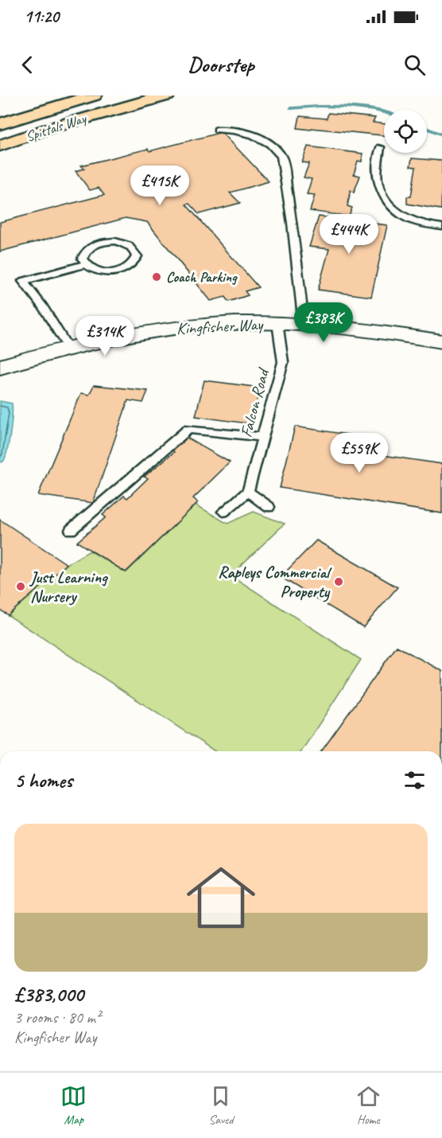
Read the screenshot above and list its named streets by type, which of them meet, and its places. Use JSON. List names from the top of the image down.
{
  "streets": {
    "highway": ["Spittals Way"],
    "street": ["Kingfisher Way"],
    "lane": ["Falcon Road"]
  },
  "crossings": [
    ["Kingfisher Way", "Falcon Road"]
  ],
  "places": ["Coach Parking", "Rapleys Commercial Property", "Just Learning Nursery"],
  "page": {
    "status": "11:20",
    "header": "Doorstep",
    "price": [
      "£415K",
      "£444K",
      "£383K",
      "£314K",
      "£559K"
    ],
    "heading": "5 homes",
    "list": [
      {
        "name": "£383,000",
        "note": "3 rooms · 80 m² · Kingfisher Way"
      }
    ],
    "tabs": ["Map", "Saved", "Home"]
  }
}
